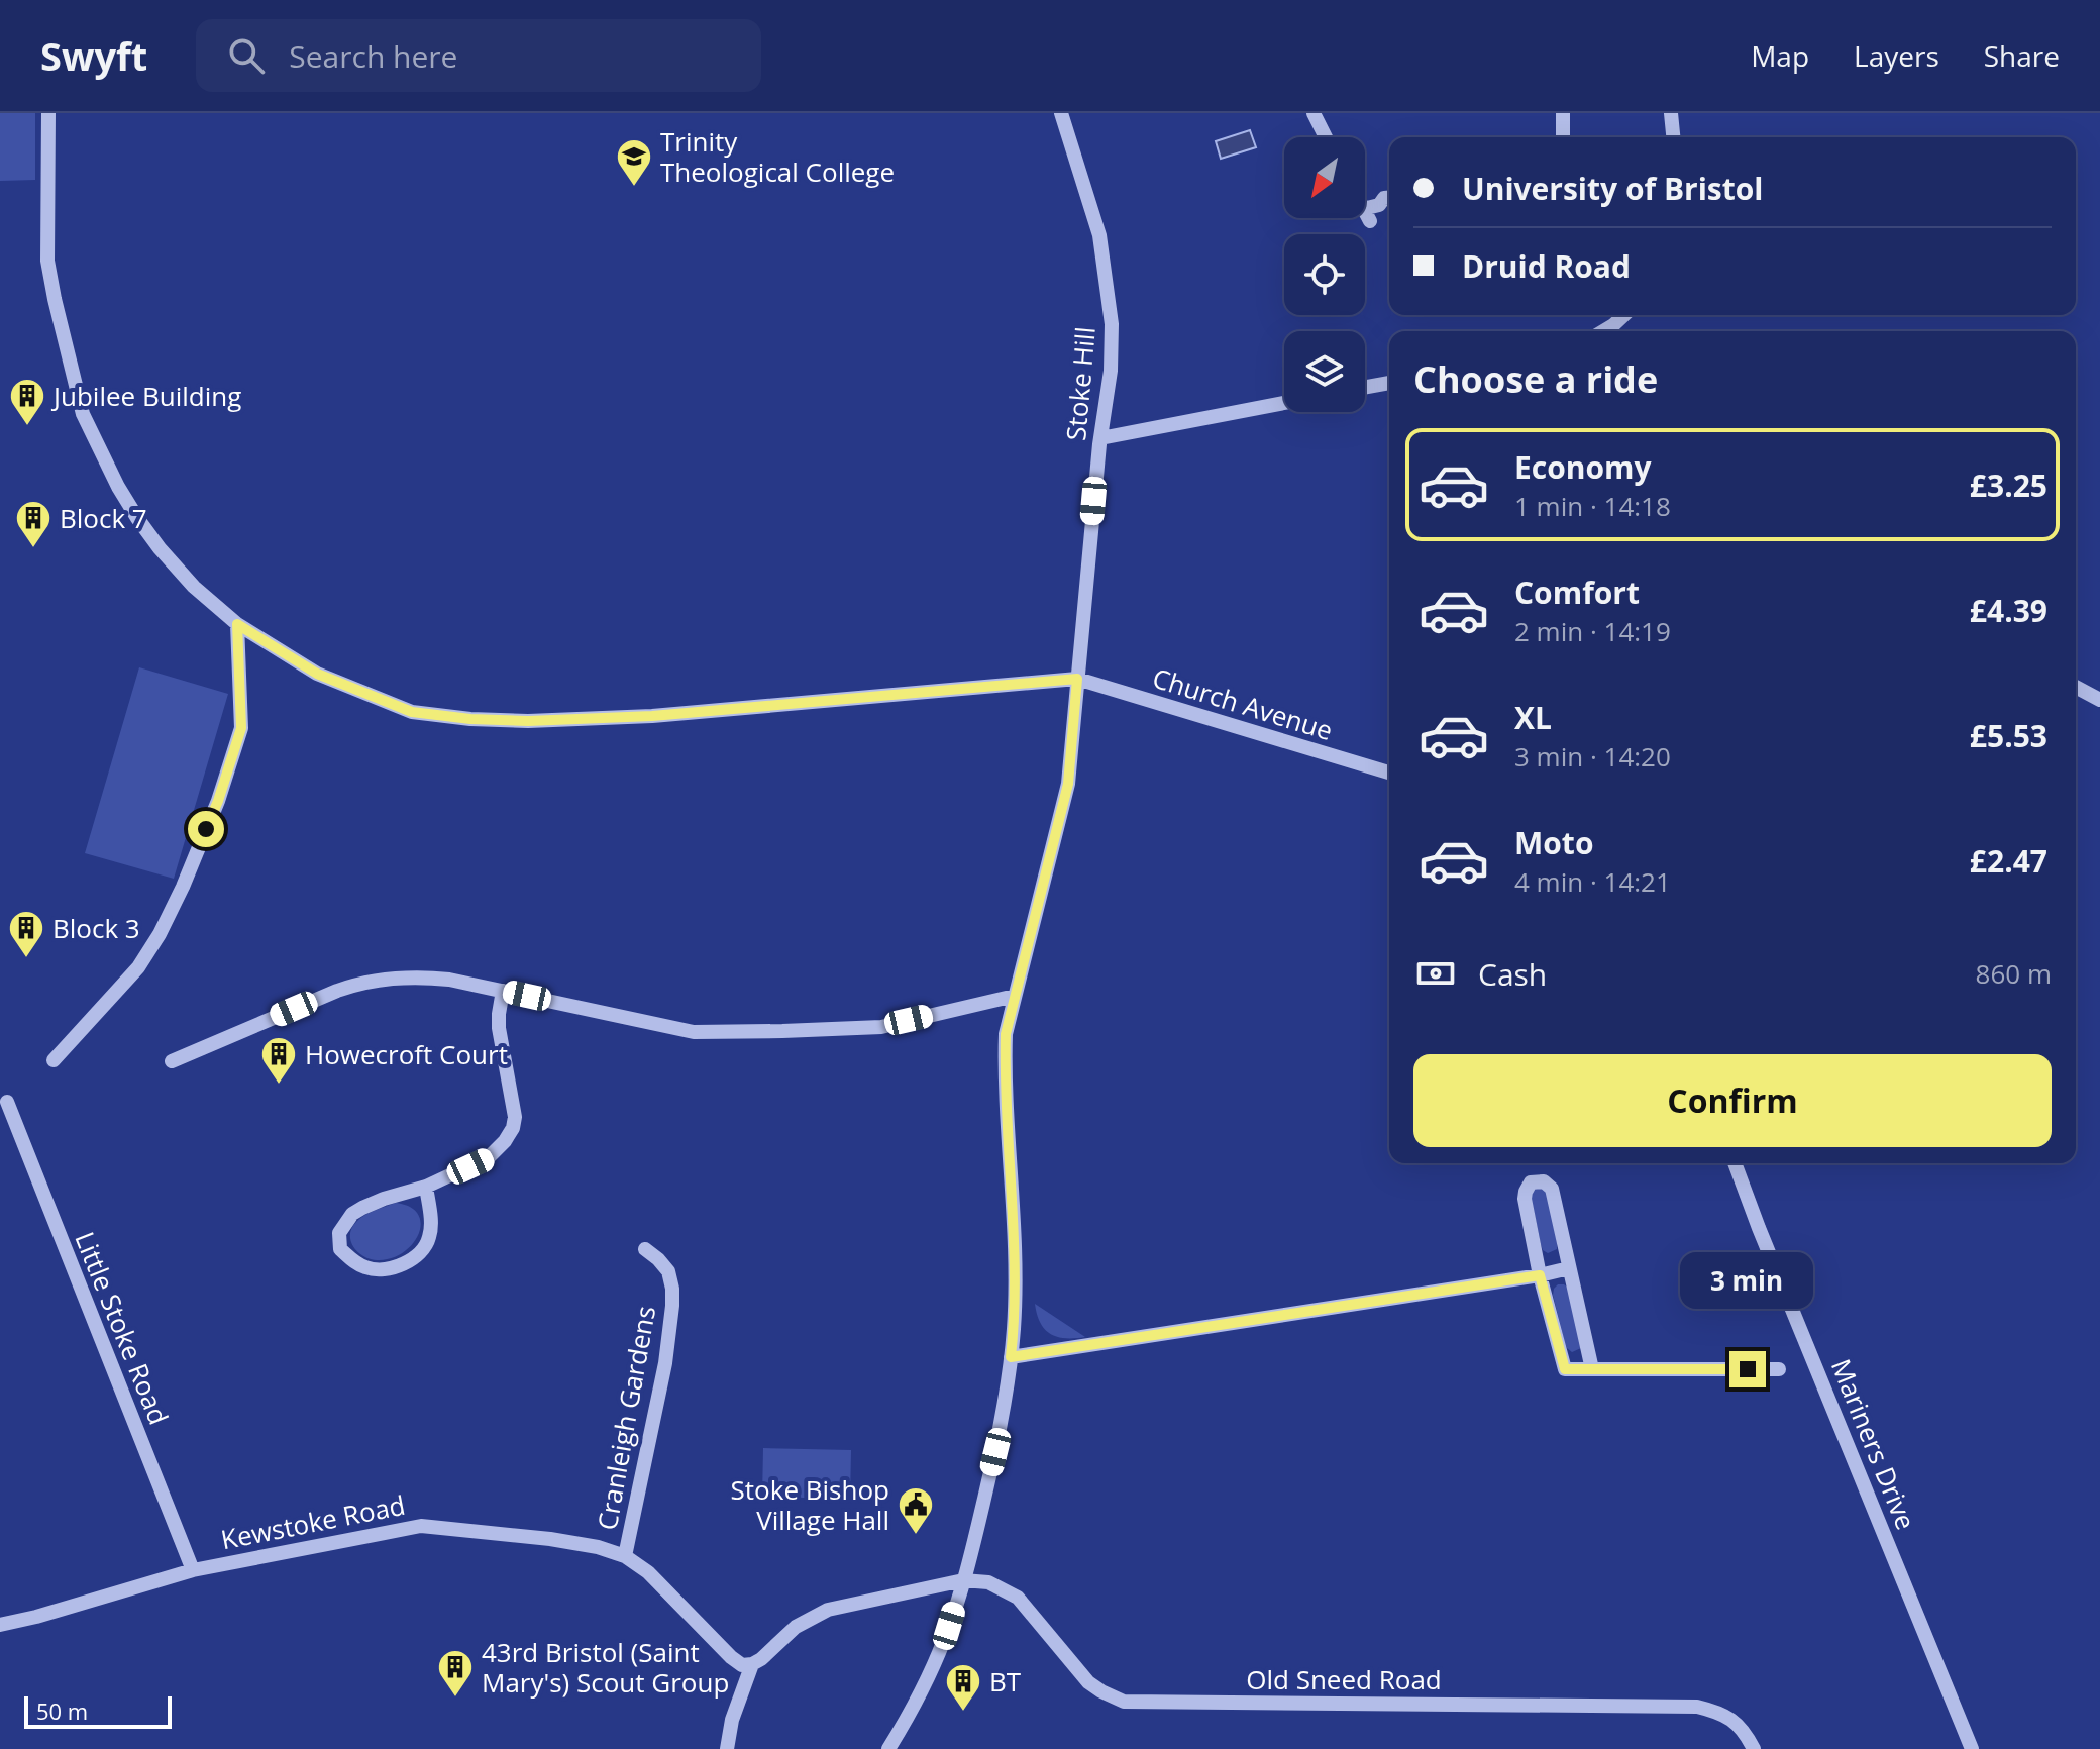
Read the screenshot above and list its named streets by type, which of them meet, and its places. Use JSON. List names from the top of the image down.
{
  "streets": {
    "street": [
      "Stoke Hill",
      "Church Avenue",
      "Little Stoke Road",
      "Cranleigh Gardens",
      "Mariners Drive",
      "Kewstoke Road",
      "Old Sneed Road"
    ]
  },
  "crossings": [
    ["Stoke Hill", "Church Avenue"],
    ["Stoke Hill", "Old Sneed Road"],
    ["Little Stoke Road", "Kewstoke Road"],
    ["Cranleigh Gardens", "Kewstoke Road"]
  ],
  "places": {
    "school or university": ["Trinity Theological College"],
    "building": [
      "Jubilee Building",
      "Block 7",
      "Block 3",
      "Howecroft Court",
      "43rd Bristol (Saint Mary's) Scout Group",
      "BT"
    ],
    "public building": ["Stoke Bishop Village Hall"]
  },
  "scale_bar": "50 m",
  "north": "bottom left",
  "page": {
    "header": "Swyft",
    "search": "Search here",
    "nav": ["Map", "Layers", "Share"],
    "banner": ["University of Bristol", "Druid Road"],
    "heading": "Choose a ride",
    "list": [
      {
        "name": "Economy",
        "note": "1 min · 14:18",
        "value": "£3.25"
      },
      {
        "name": "Comfort",
        "note": "2 min · 14:19",
        "value": "£4.39"
      },
      {
        "name": "XL",
        "note": "3 min · 14:20",
        "value": "£5.53"
      },
      {
        "name": "Moto",
        "note": "4 min · 14:21",
        "value": "£2.47"
      }
    ],
    "pay": ["Cash", "860 m"],
    "buttons": "Confirm",
    "bubble": "3 min",
    "scale": "50 m"
  }
}
